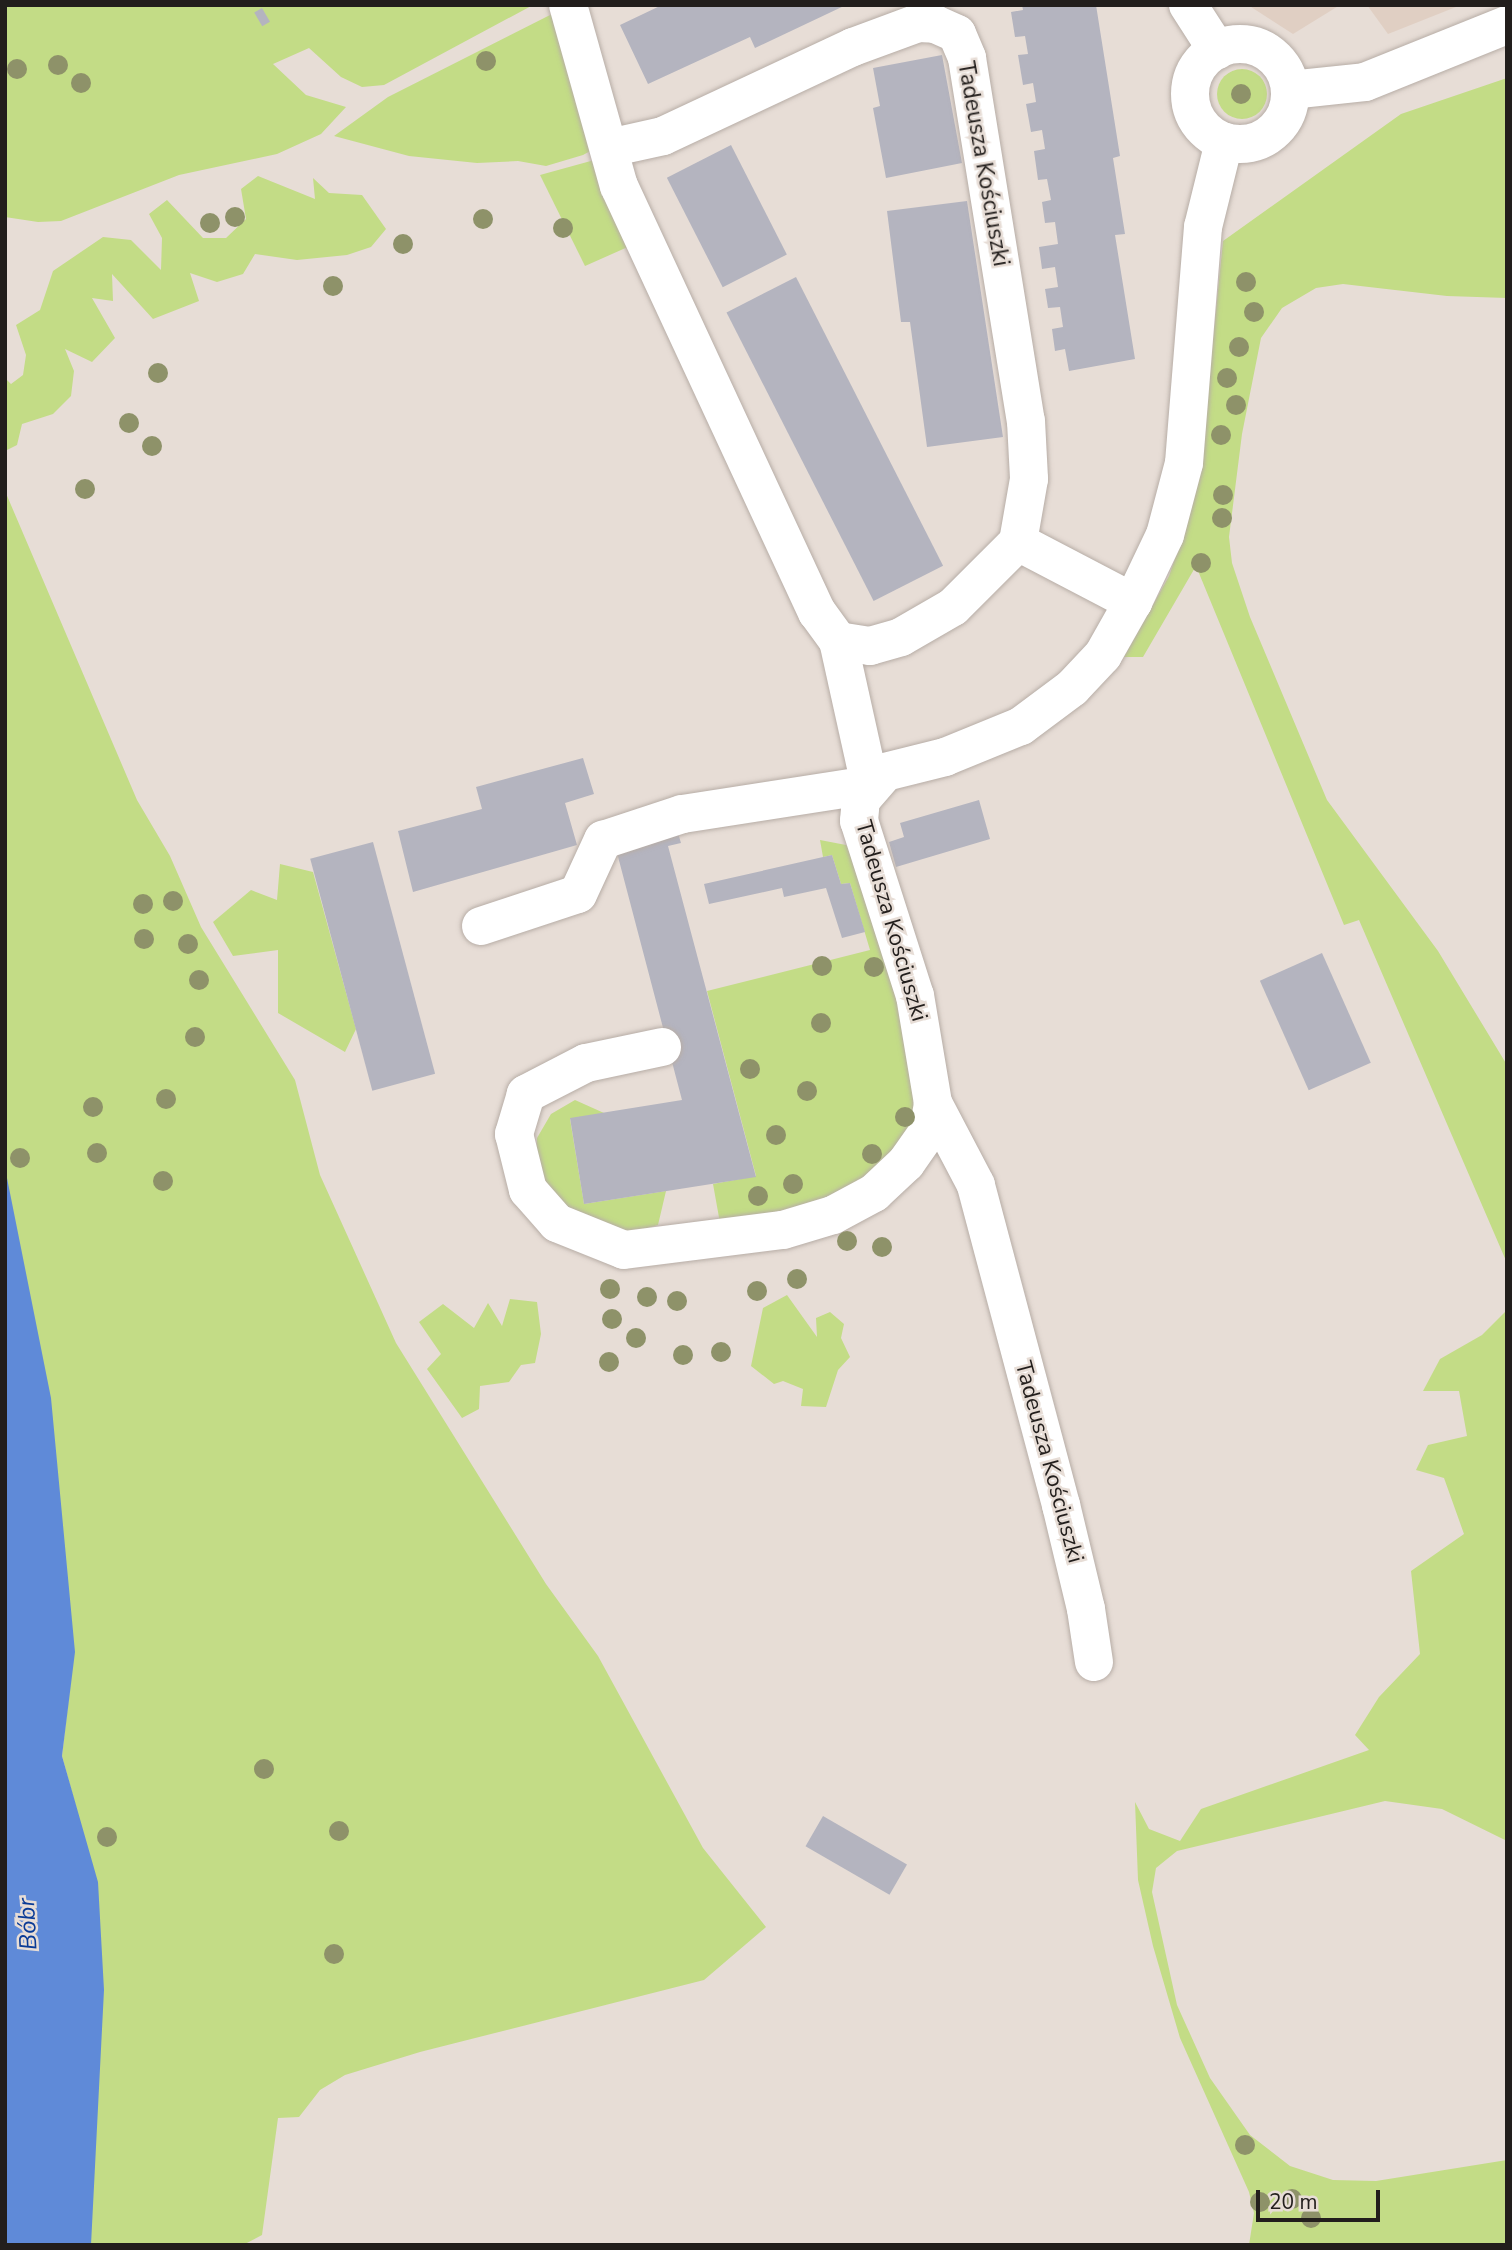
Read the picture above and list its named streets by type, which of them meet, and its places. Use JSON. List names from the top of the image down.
{
  "streets": {
    "street": ["Tadeusza Kościuszki"]
  },
  "water": ["Bóbr"],
  "scale_bar": "20 m"
}
